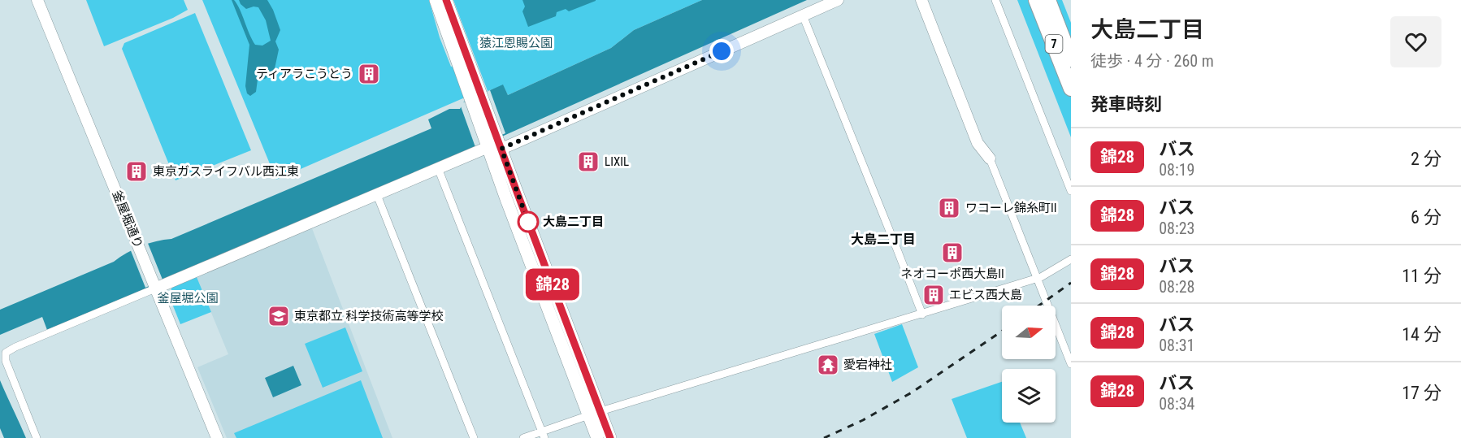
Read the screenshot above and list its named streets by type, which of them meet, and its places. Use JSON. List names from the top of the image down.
{
  "streets": {
    "highway": ["7"],
    "street": ["釜屋堀通り"]
  },
  "districts": ["大島二丁目"],
  "parks": ["猿江恩賜公園", "釜屋堀公園"],
  "places": {
    "building": [
      "ティアラこうとう",
      "LIXIL",
      "東京ガスライフバル西江東",
      "ワコーレ錦糸町II",
      "ネオコーポ西大島II",
      "エビス西大島"
    ],
    "other": ["大島二丁目"],
    "school or university": ["東京都立 科学技術高等学校"],
    "temple": ["愛宕神社"]
  },
  "lines": ["bus line 錦28"],
  "north": "right",
  "page": {
    "on_map": "錦28",
    "heading": [
      ["大島二丁目", "徒歩 · 4 分 · 260 m"],
      "発車時刻"
    ],
    "list": [
      {
        "mark": "錦28",
        "name": "バス",
        "note": "08:19",
        "value": "2 分"
      },
      {
        "mark": "錦28",
        "name": "バス",
        "note": "08:23",
        "value": "6 分"
      },
      {
        "mark": "錦28",
        "name": "バス",
        "note": "08:28",
        "value": "11 分"
      },
      {
        "mark": "錦28",
        "name": "バス",
        "note": "08:31",
        "value": "14 分"
      },
      {
        "mark": "錦28",
        "name": "バス",
        "note": "08:34",
        "value": "17 分"
      }
    ]
  }
}
